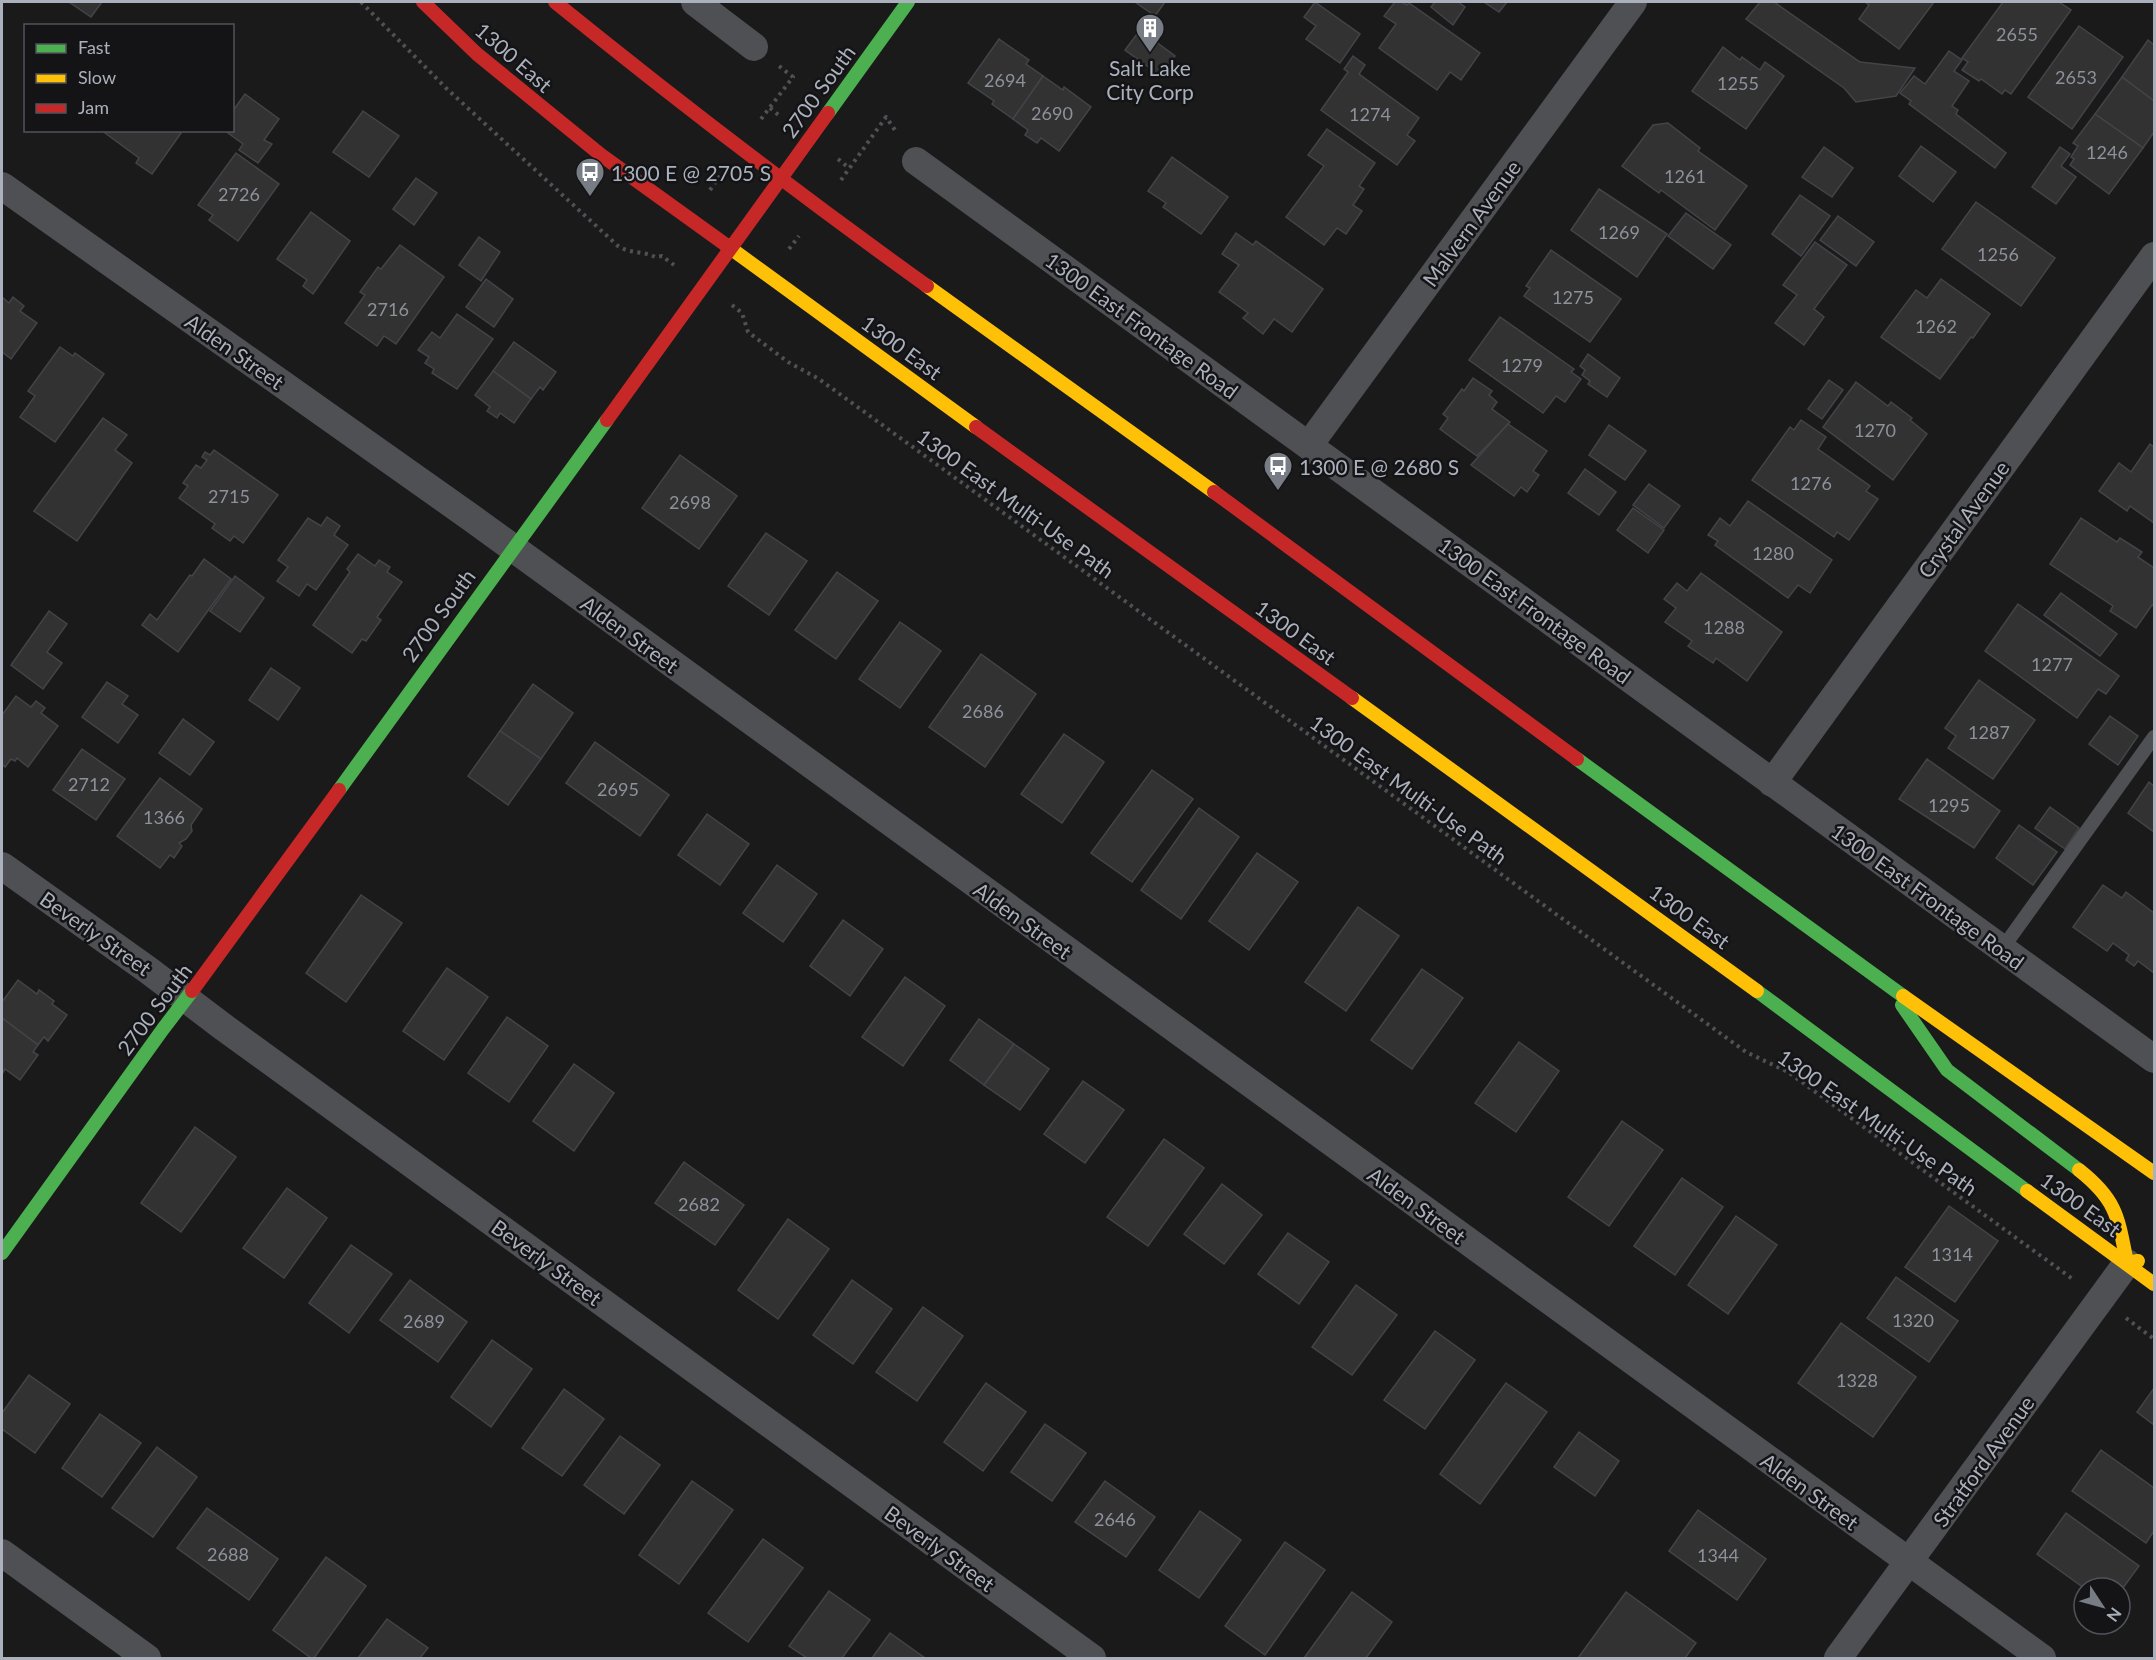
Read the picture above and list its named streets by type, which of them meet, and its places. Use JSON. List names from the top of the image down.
{
  "streets": {
    "main road": ["1300 East", "2700 South"],
    "street": [
      "Malvern Avenue",
      "1300 East Frontage Road",
      "Alden Street",
      "Crystal Avenue",
      "Beverly Street",
      "Stratford Avenue"
    ],
    "path": ["1300 East Multi-Use Path"]
  },
  "crossings": [
    ["1300 East", "2700 South"],
    ["1300 East", "1300 East Multi-Use Path"],
    ["1300 East", "Stratford Avenue"],
    ["2700 South", "Alden Street"],
    ["2700 South", "Beverly Street"],
    ["Malvern Avenue", "1300 East Frontage Road"],
    ["1300 East Frontage Road", "Crystal Avenue"],
    ["Alden Street", "Stratford Avenue"]
  ],
  "places": {
    "building": ["Salt Lake City Corp"],
    "bus stop": ["1300 E @ 2705 S", "1300 E @ 2680 S"]
  },
  "house_numbers": [
    "2655",
    "2653",
    "2694",
    "1255",
    "2690",
    "1274",
    "1246",
    "1261",
    "2726",
    "1269",
    "1256",
    "1275",
    "2716",
    "1262",
    "1279",
    "1270",
    "1276",
    "2715",
    "2698",
    "1280",
    "1288",
    "1277",
    "2686",
    "1287",
    "2712",
    "2695",
    "1295",
    "1366",
    "2682",
    "1314",
    "1320",
    "2689",
    "1328",
    "2646",
    "2688",
    "1344"
  ],
  "legend": ["Fast", "Slow", "Jam"],
  "north": "bottom right"
}
